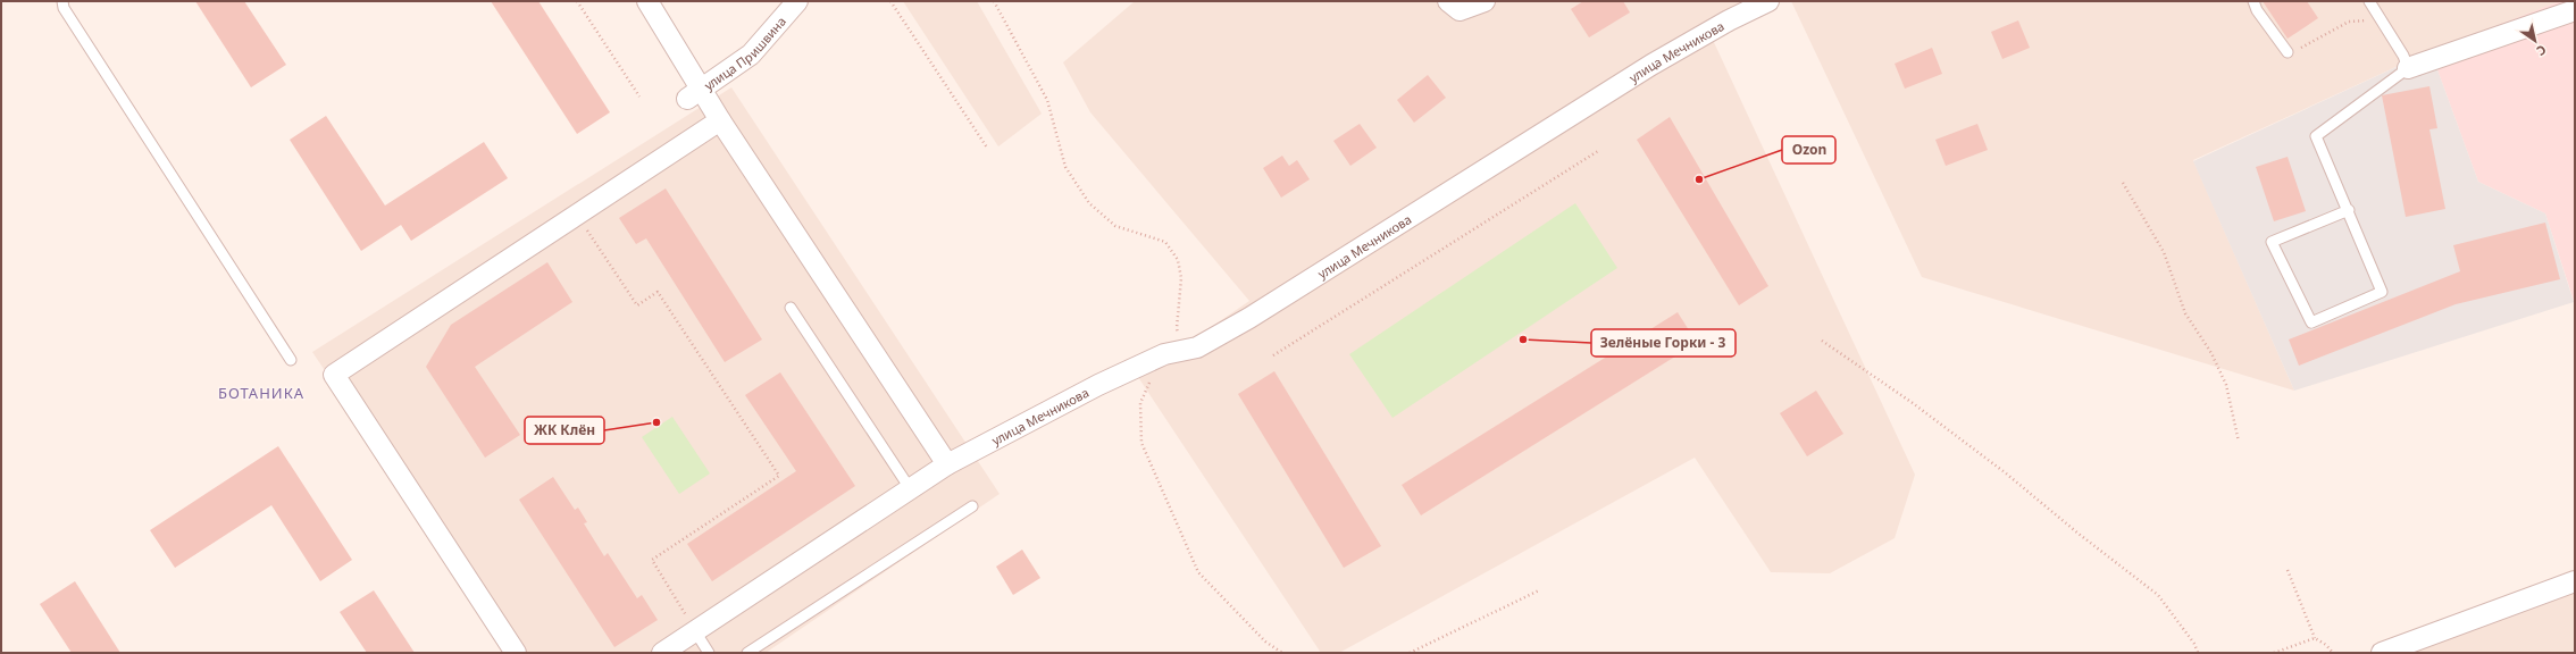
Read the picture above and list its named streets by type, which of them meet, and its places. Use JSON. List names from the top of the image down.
{
  "streets": {
    "street": ["улица Мечникова", "улица Пришвина"]
  },
  "districts": ["БОТАНИКА"],
  "places": ["Ozon", "Зелёные Горки - 3", "ЖК Клён"],
  "north": "bottom right"
}
